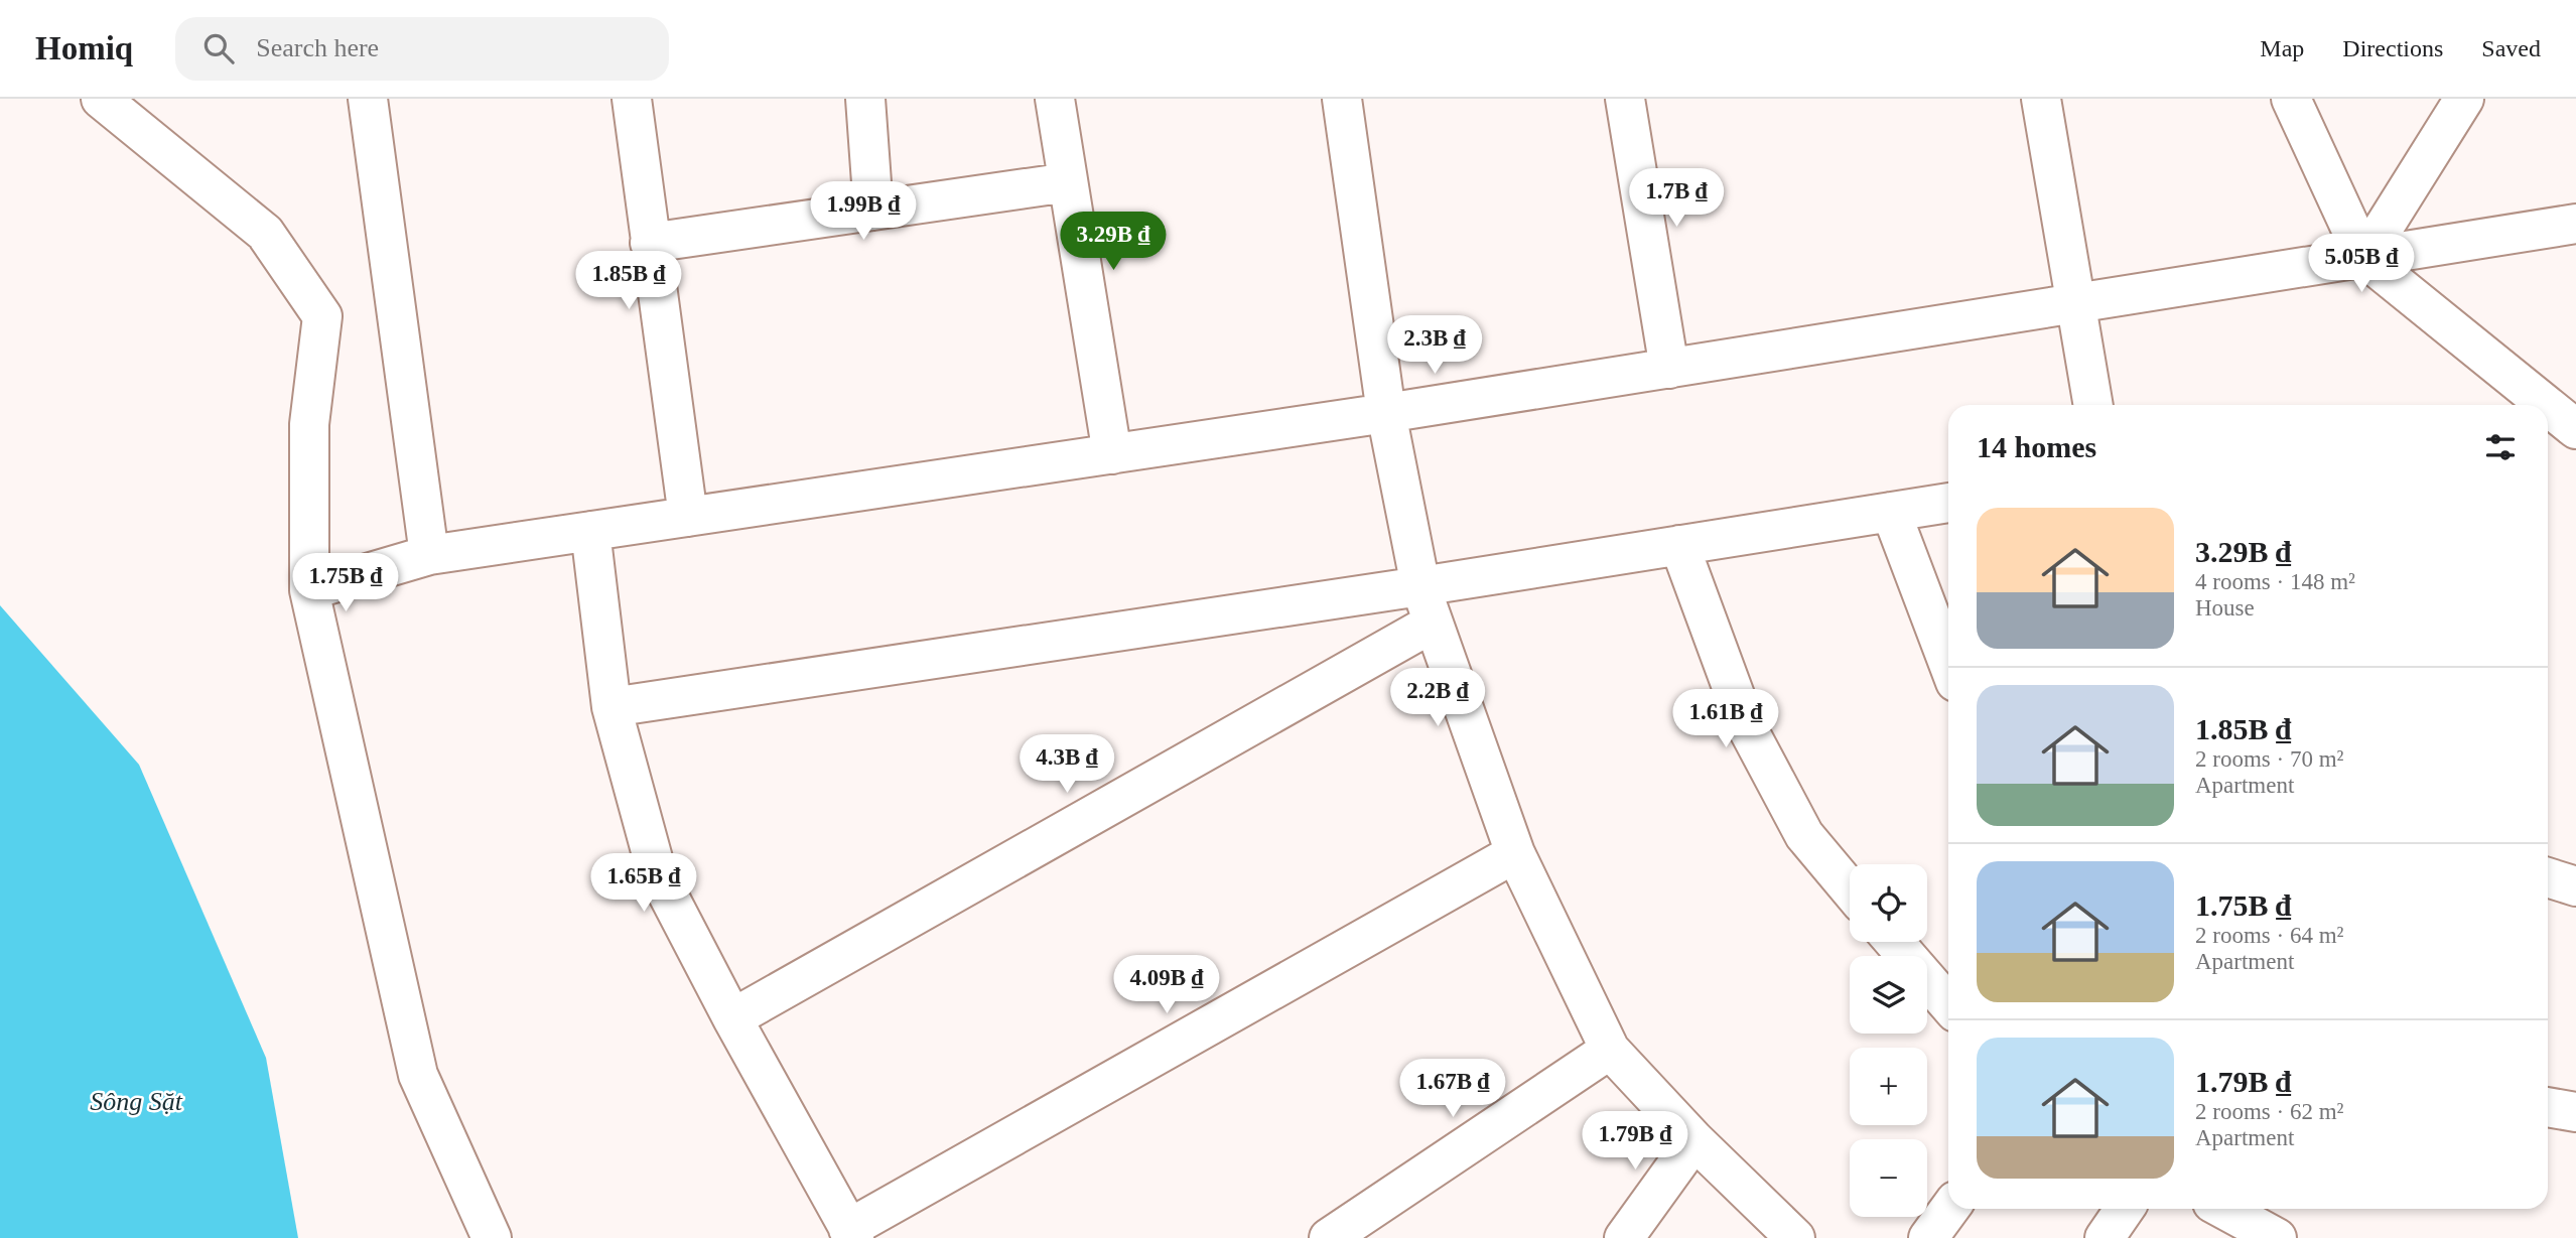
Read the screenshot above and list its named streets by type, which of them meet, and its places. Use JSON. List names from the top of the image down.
{
  "water": ["Sông Sặt"],
  "page": {
    "header": "Homiq",
    "search": "Search here",
    "nav": ["Map", "Directions", "Saved"],
    "price": [
      "1.7B ₫",
      "1.99B ₫",
      "3.29B ₫",
      "5.05B ₫",
      "1.85B ₫",
      "2.3B ₫",
      "1.75B ₫",
      "2.2B ₫",
      "1.61B ₫",
      "4.3B ₫",
      "1.65B ₫",
      "4.09B ₫",
      "1.67B ₫",
      "1.79B ₫"
    ],
    "heading": "14 homes",
    "list": [
      {
        "name": "3.29B ₫",
        "note": "4 rooms · 148 m² · House"
      },
      {
        "name": "1.85B ₫",
        "note": "2 rooms · 70 m² · Apartment"
      },
      {
        "name": "1.75B ₫",
        "note": "2 rooms · 64 m² · Apartment"
      },
      {
        "name": "1.79B ₫",
        "note": "2 rooms · 62 m² · Apartment"
      }
    ],
    "map_buttons": ["+", "−"]
  }
}
